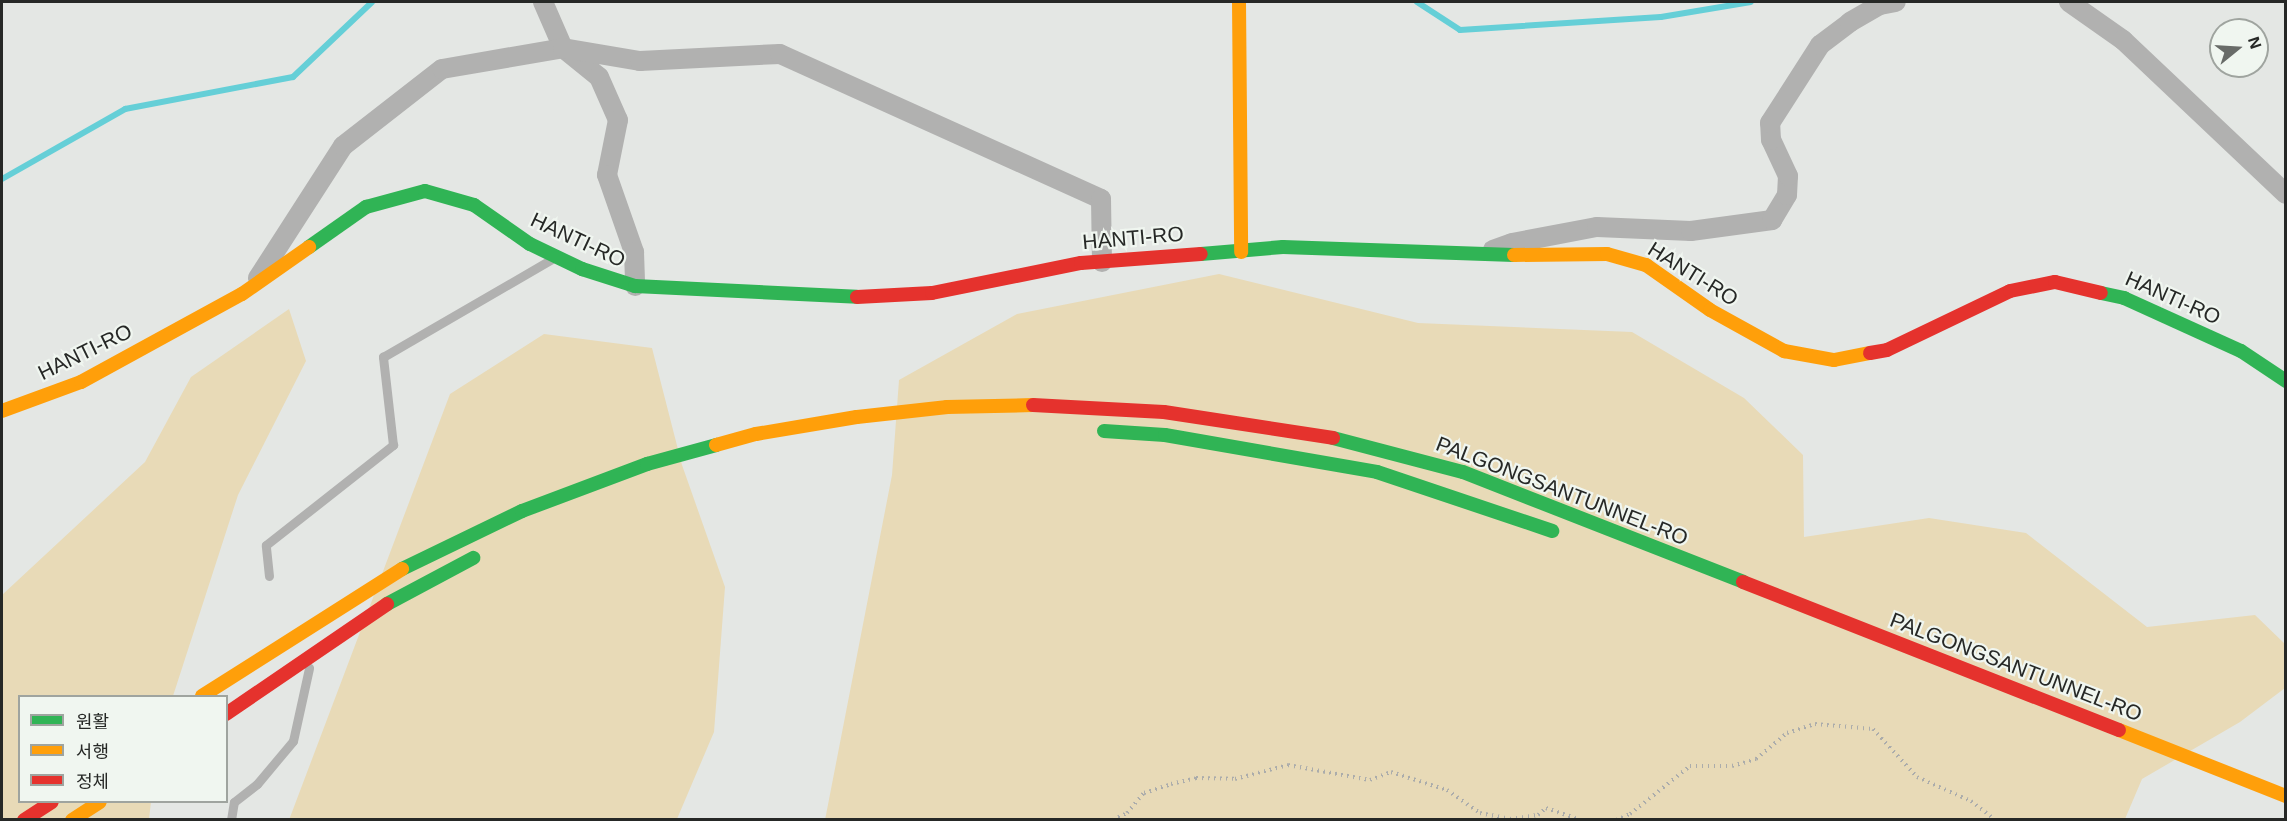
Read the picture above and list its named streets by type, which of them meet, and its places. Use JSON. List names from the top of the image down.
{
  "streets": {
    "main road": ["HANTI-RO", "PALGONGSANTUNNEL-RO"]
  },
  "legend": ["원활", "서행", "정체"],
  "north": "right"
}
